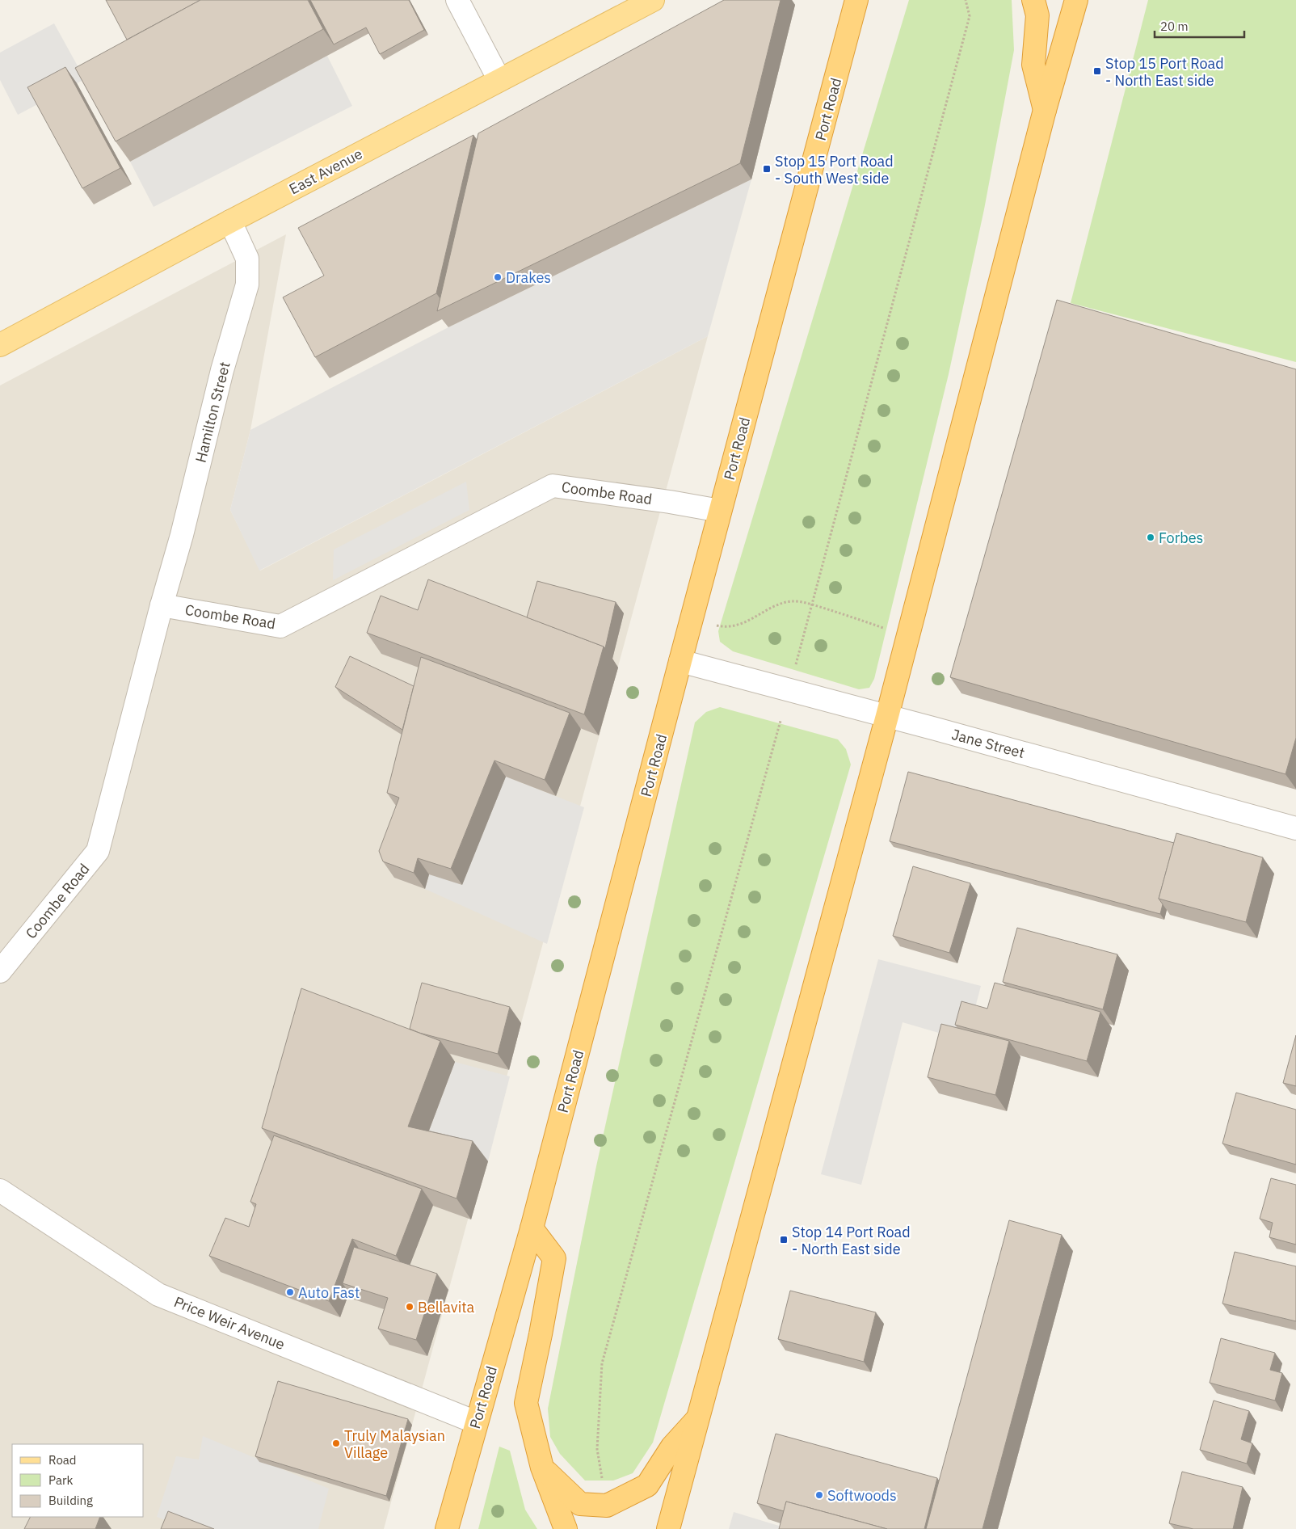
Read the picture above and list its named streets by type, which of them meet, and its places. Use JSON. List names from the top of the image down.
{
  "streets": {
    "highway": ["Port Road"],
    "main road": ["East Avenue"],
    "street": [
      "Hamilton Street",
      "Coombe Road",
      "Jane Street",
      "Price Weir Avenue"
    ]
  },
  "crossings": [
    ["Port Road", "Coombe Road"],
    ["Port Road", "Jane Street"],
    ["Port Road", "Price Weir Avenue"],
    ["East Avenue", "Hamilton Street"],
    ["Hamilton Street", "Coombe Road"]
  ],
  "places": {
    "transit": ["Stop 15 Port Road - North East side", "Stop 15 Port Road - South West side", "Stop 14 Port Road - North East side"],
    "other": [
      "Drakes",
      "Forbes",
      "Auto Fast",
      "Bellavita",
      "Truly Malaysian Village",
      "Softwoods"
    ]
  },
  "legend": ["Road", "Park", "Building"],
  "scale_bar": "20 m"
}
